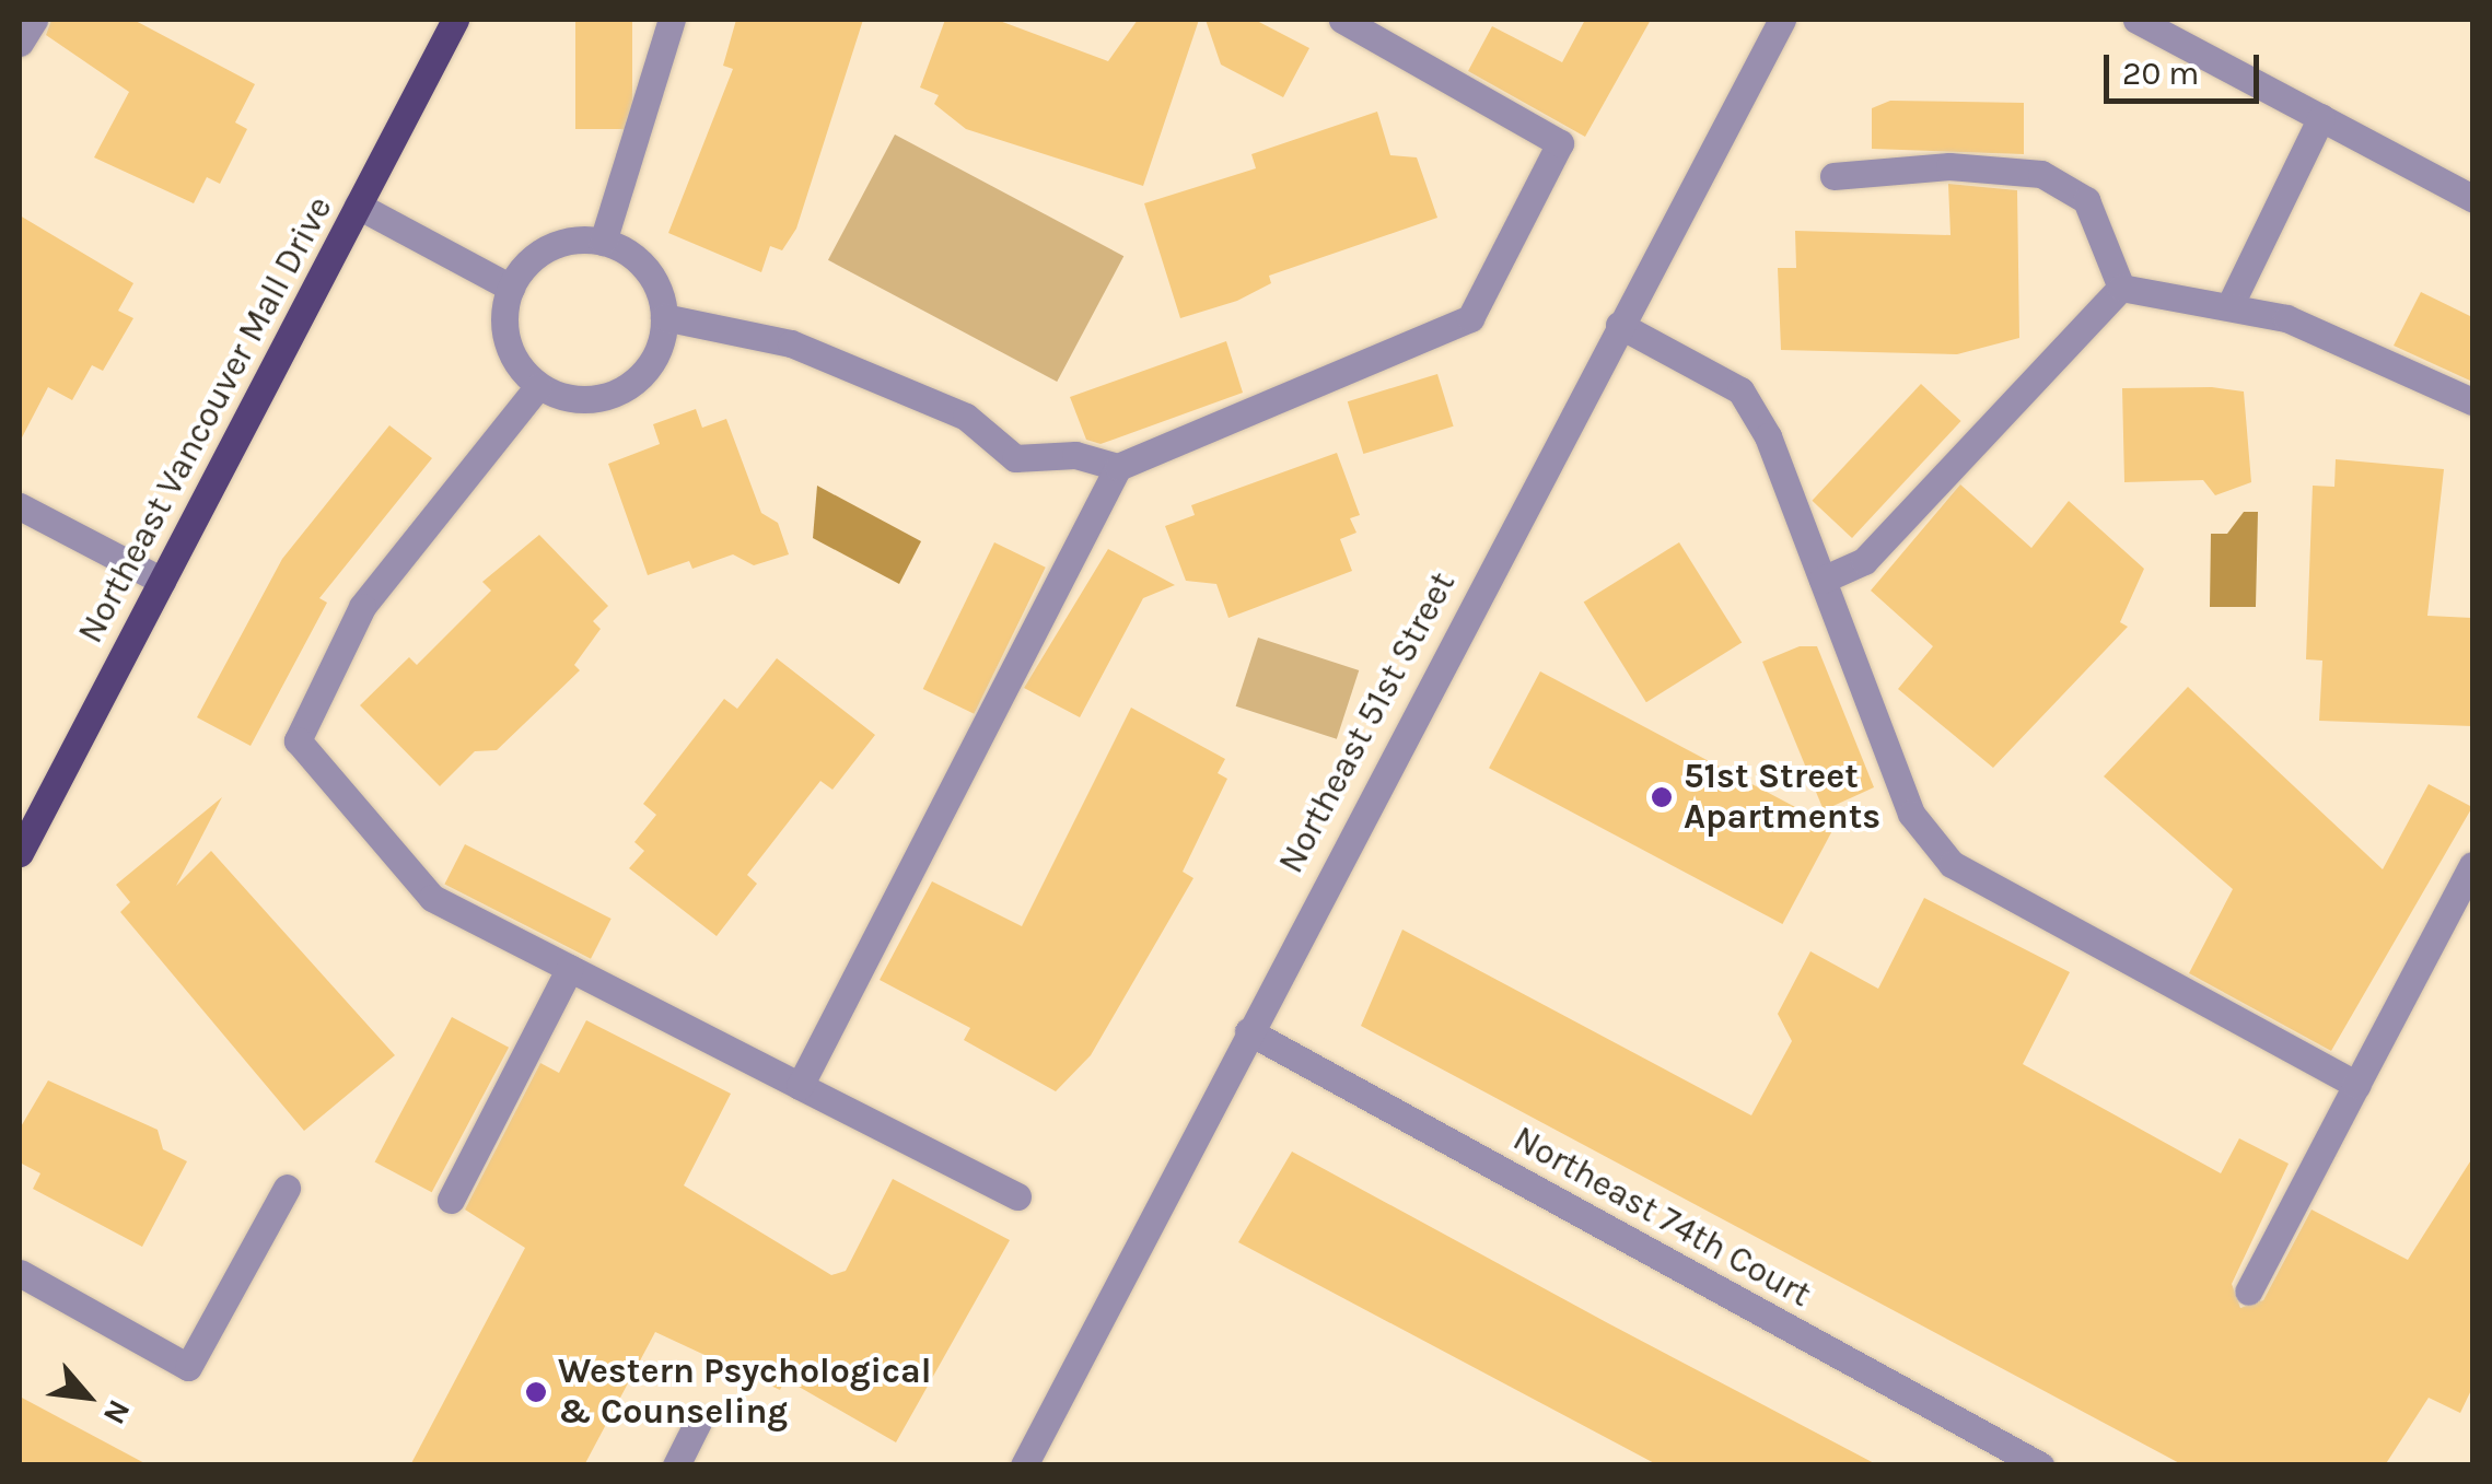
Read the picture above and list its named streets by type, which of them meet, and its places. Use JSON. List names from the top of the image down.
{
  "streets": {
    "main road": ["Northeast Vancouver Mall Drive"],
    "street": ["Northeast 51st Street", "Northeast 74th Court"]
  },
  "crossings": [
    ["Northeast 51st Street", "Northeast 74th Court"]
  ],
  "places": ["51st Street Apartments", "Western Psychological & Counseling"],
  "scale_bar": "20 m",
  "north": "bottom right"
}
